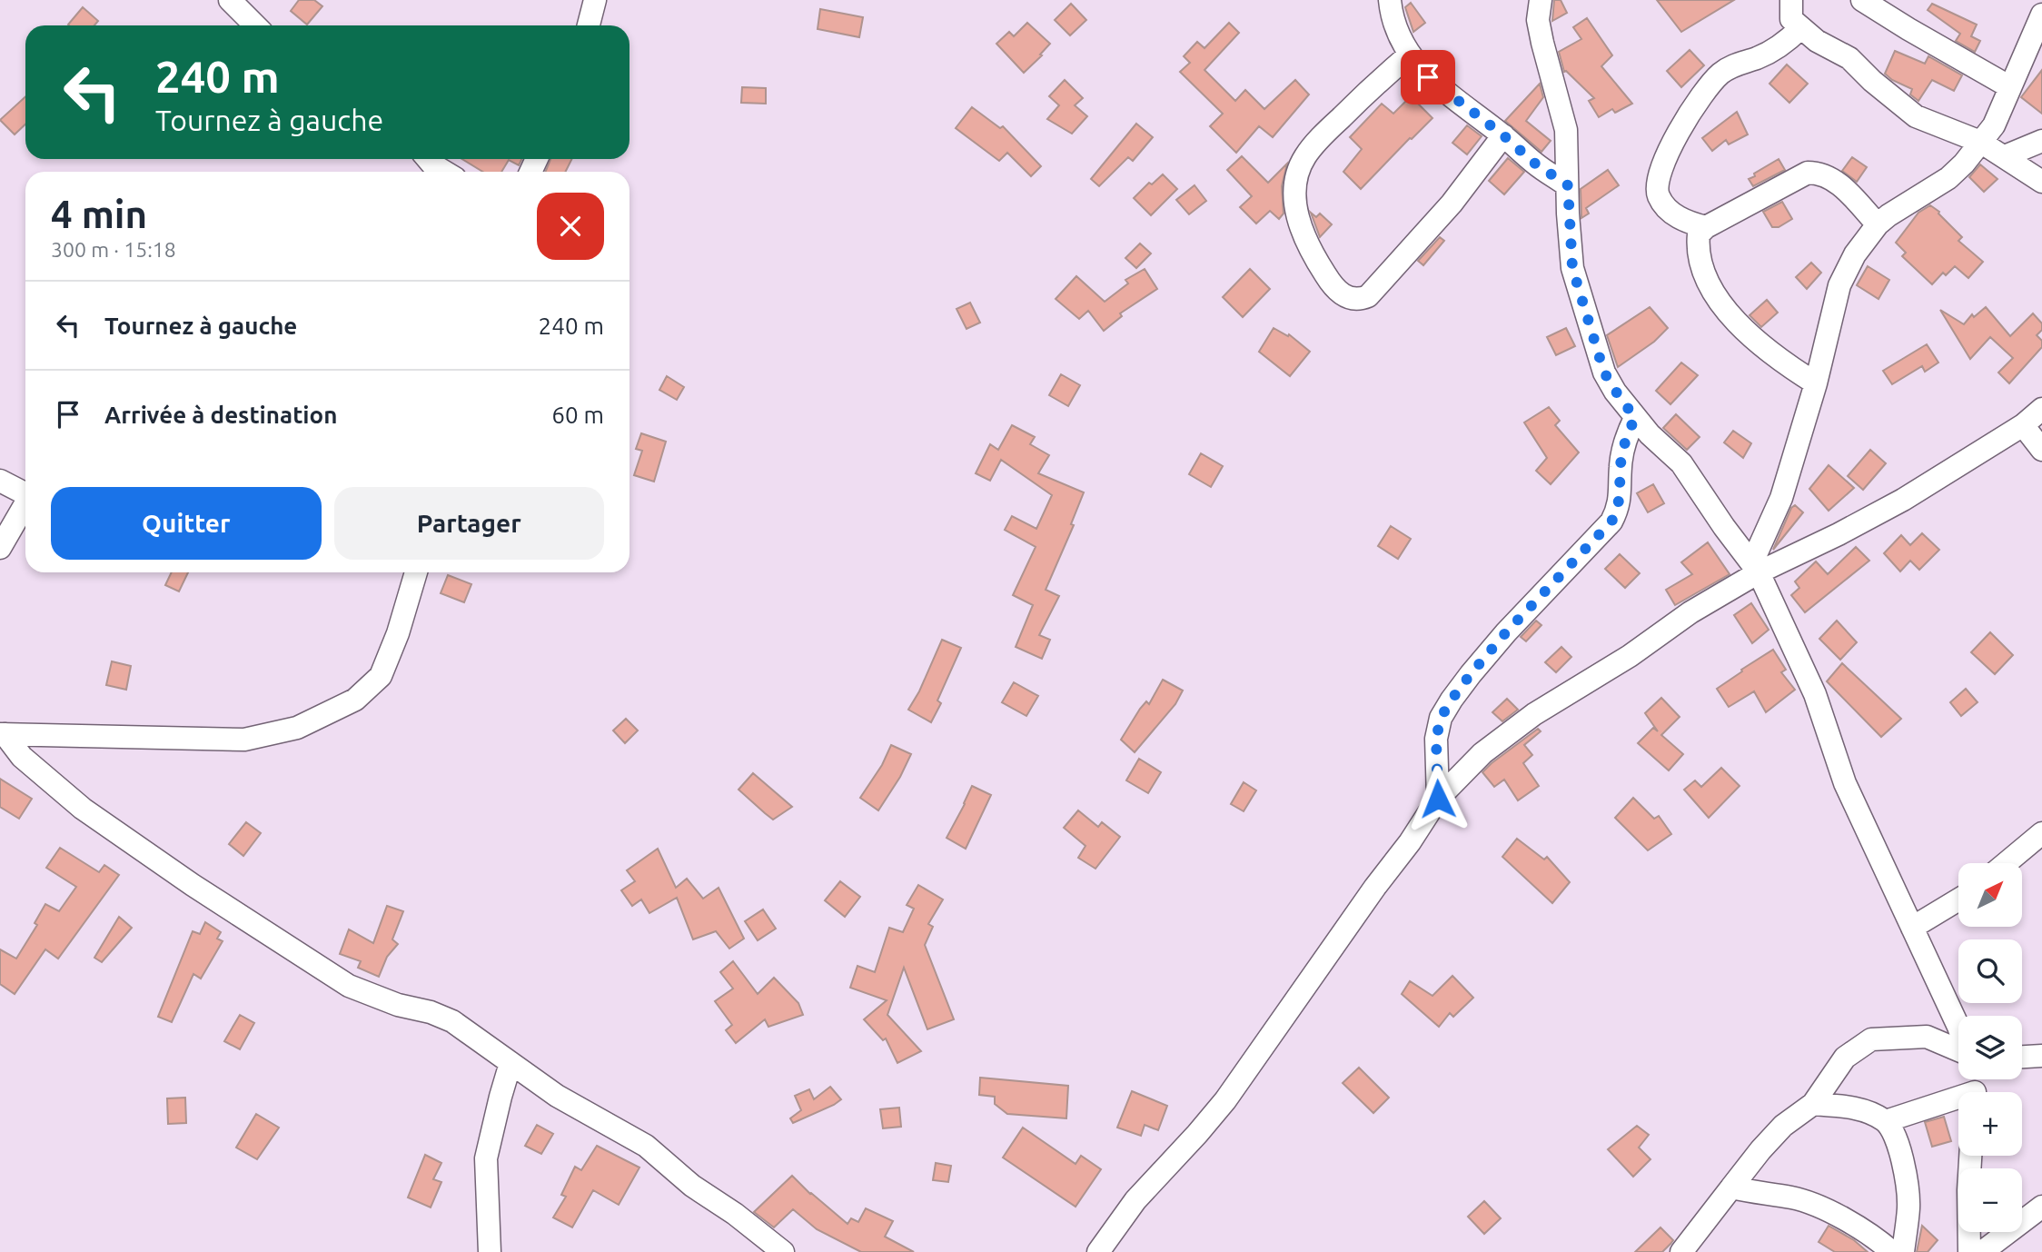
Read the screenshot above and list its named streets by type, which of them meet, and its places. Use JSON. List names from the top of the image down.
{
  "north": "top right",
  "page": {
    "turn": ["240 m", "Tournez à gauche"],
    "heading": ["4 min", "300 m · 15:18"],
    "list": [
      {
        "name": "Tournez à gauche",
        "value": "240 m"
      },
      {
        "name": "Arrivée à destination",
        "value": "60 m"
      }
    ],
    "buttons": ["Quitter", "Partager"],
    "map_buttons": ["+", "−"]
  }
}
